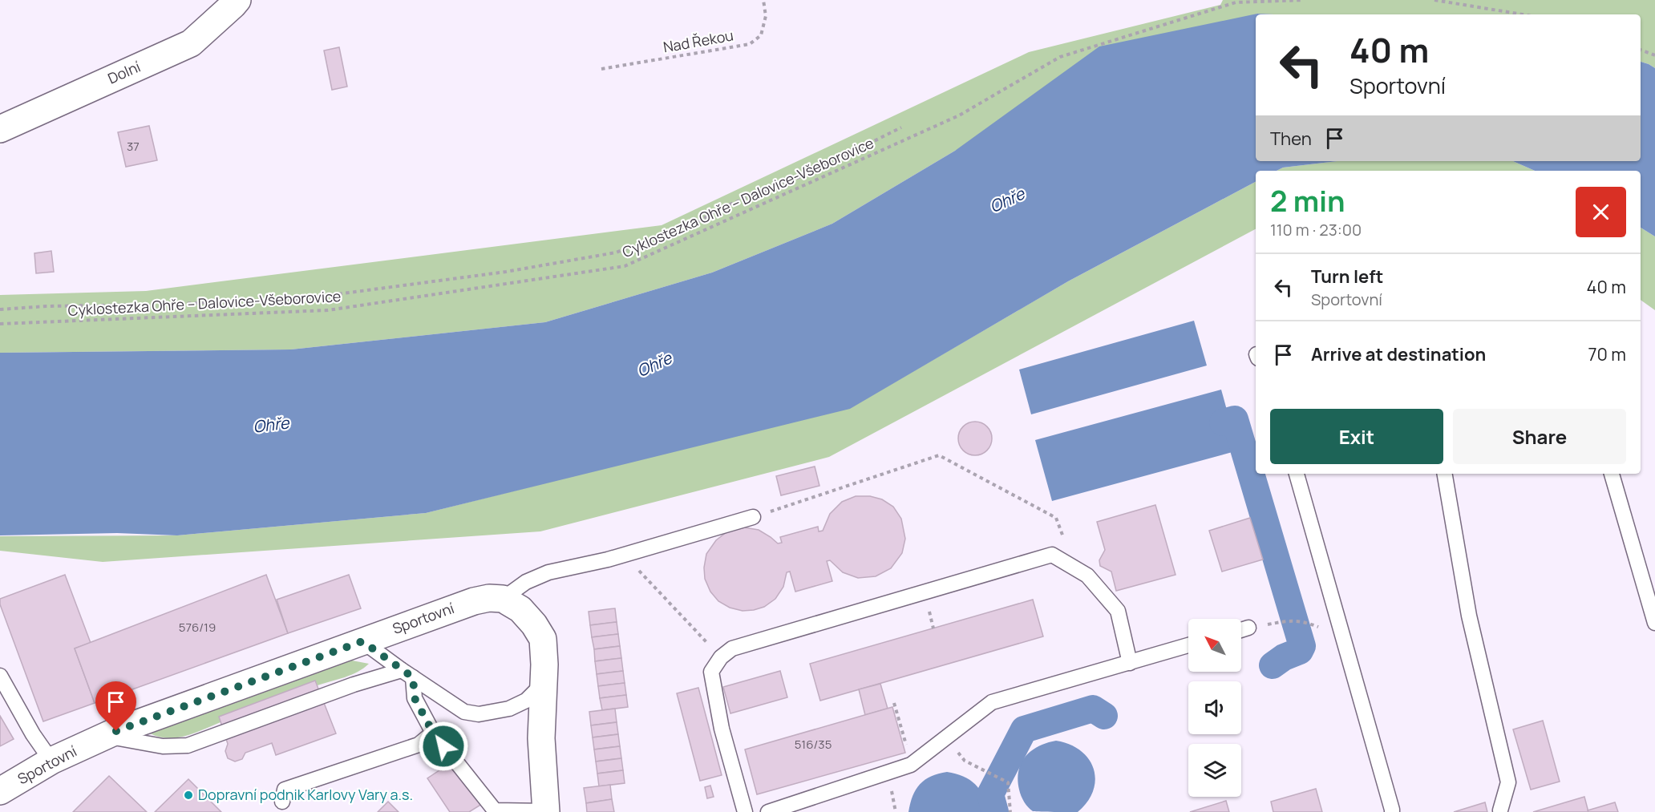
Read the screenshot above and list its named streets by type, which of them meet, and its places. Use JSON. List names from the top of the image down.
{
  "streets": {
    "street": ["Dolní", "Sportovní"],
    "path": ["Nad Řekou", "Cyklostezka Ohře – Dalovice-Všeborovice"]
  },
  "water": ["Ohře"],
  "places": ["Dopravní podnik Karlovy Vary a.s."],
  "house_numbers": ["37", "576/19", "516/35"],
  "north": "top left",
  "page": {
    "turn": ["40 m", "Sportovní"],
    "then": "Then",
    "heading": ["2 min", "110 m · 23:00"],
    "list": [
      {
        "name": "Turn left",
        "note": "Sportovní",
        "value": "40 m"
      },
      {
        "name": "Arrive at destination",
        "value": "70 m"
      }
    ],
    "buttons": ["Exit", "Share"]
  }
}
